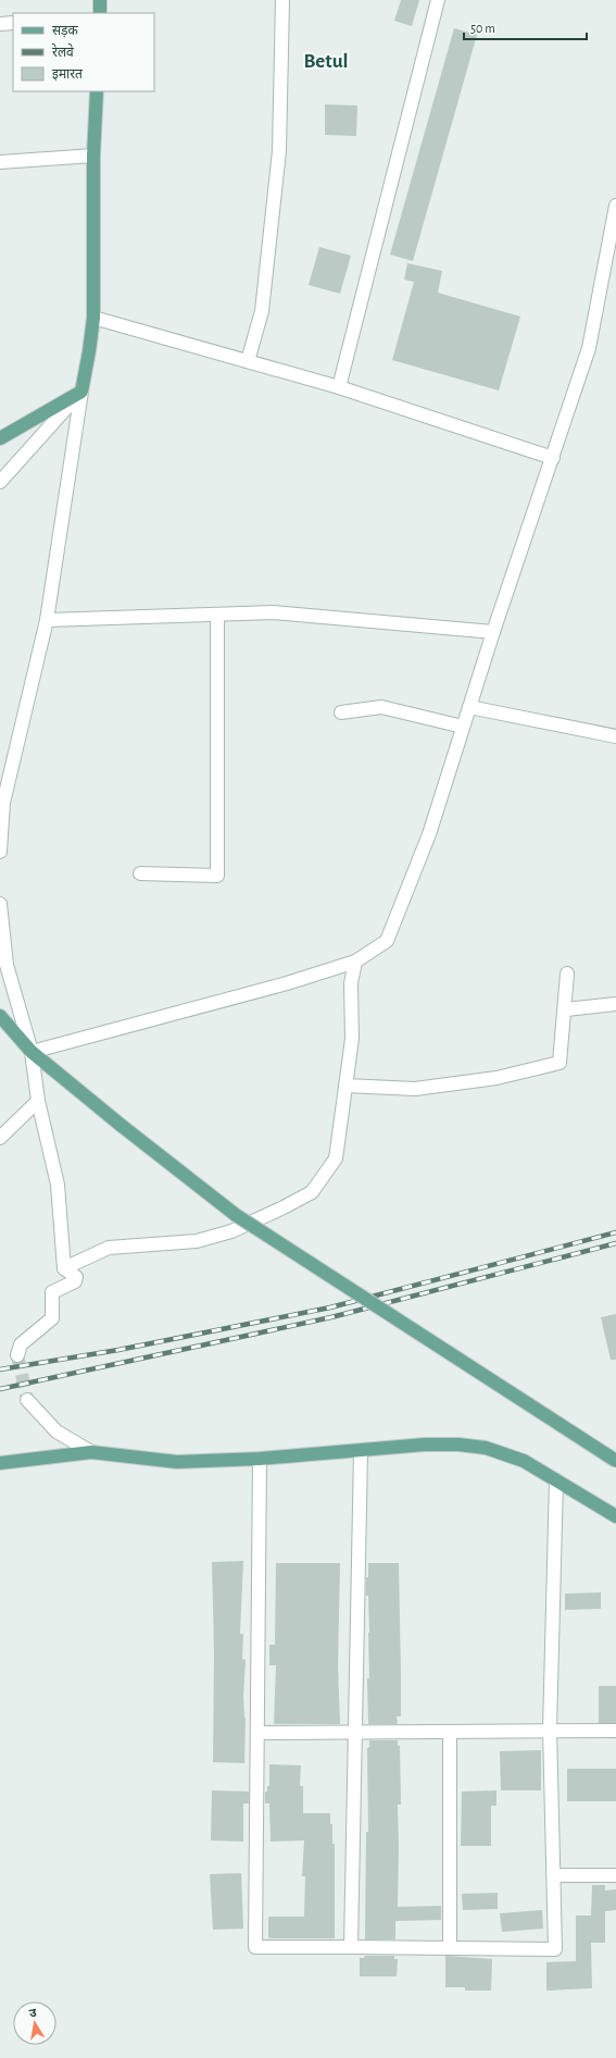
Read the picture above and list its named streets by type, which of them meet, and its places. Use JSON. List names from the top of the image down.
{
  "districts": ["Betul"],
  "legend": ["सड़क", "रेलवे", "इमारत"],
  "scale_bar": "50 m",
  "north": "top"
}
